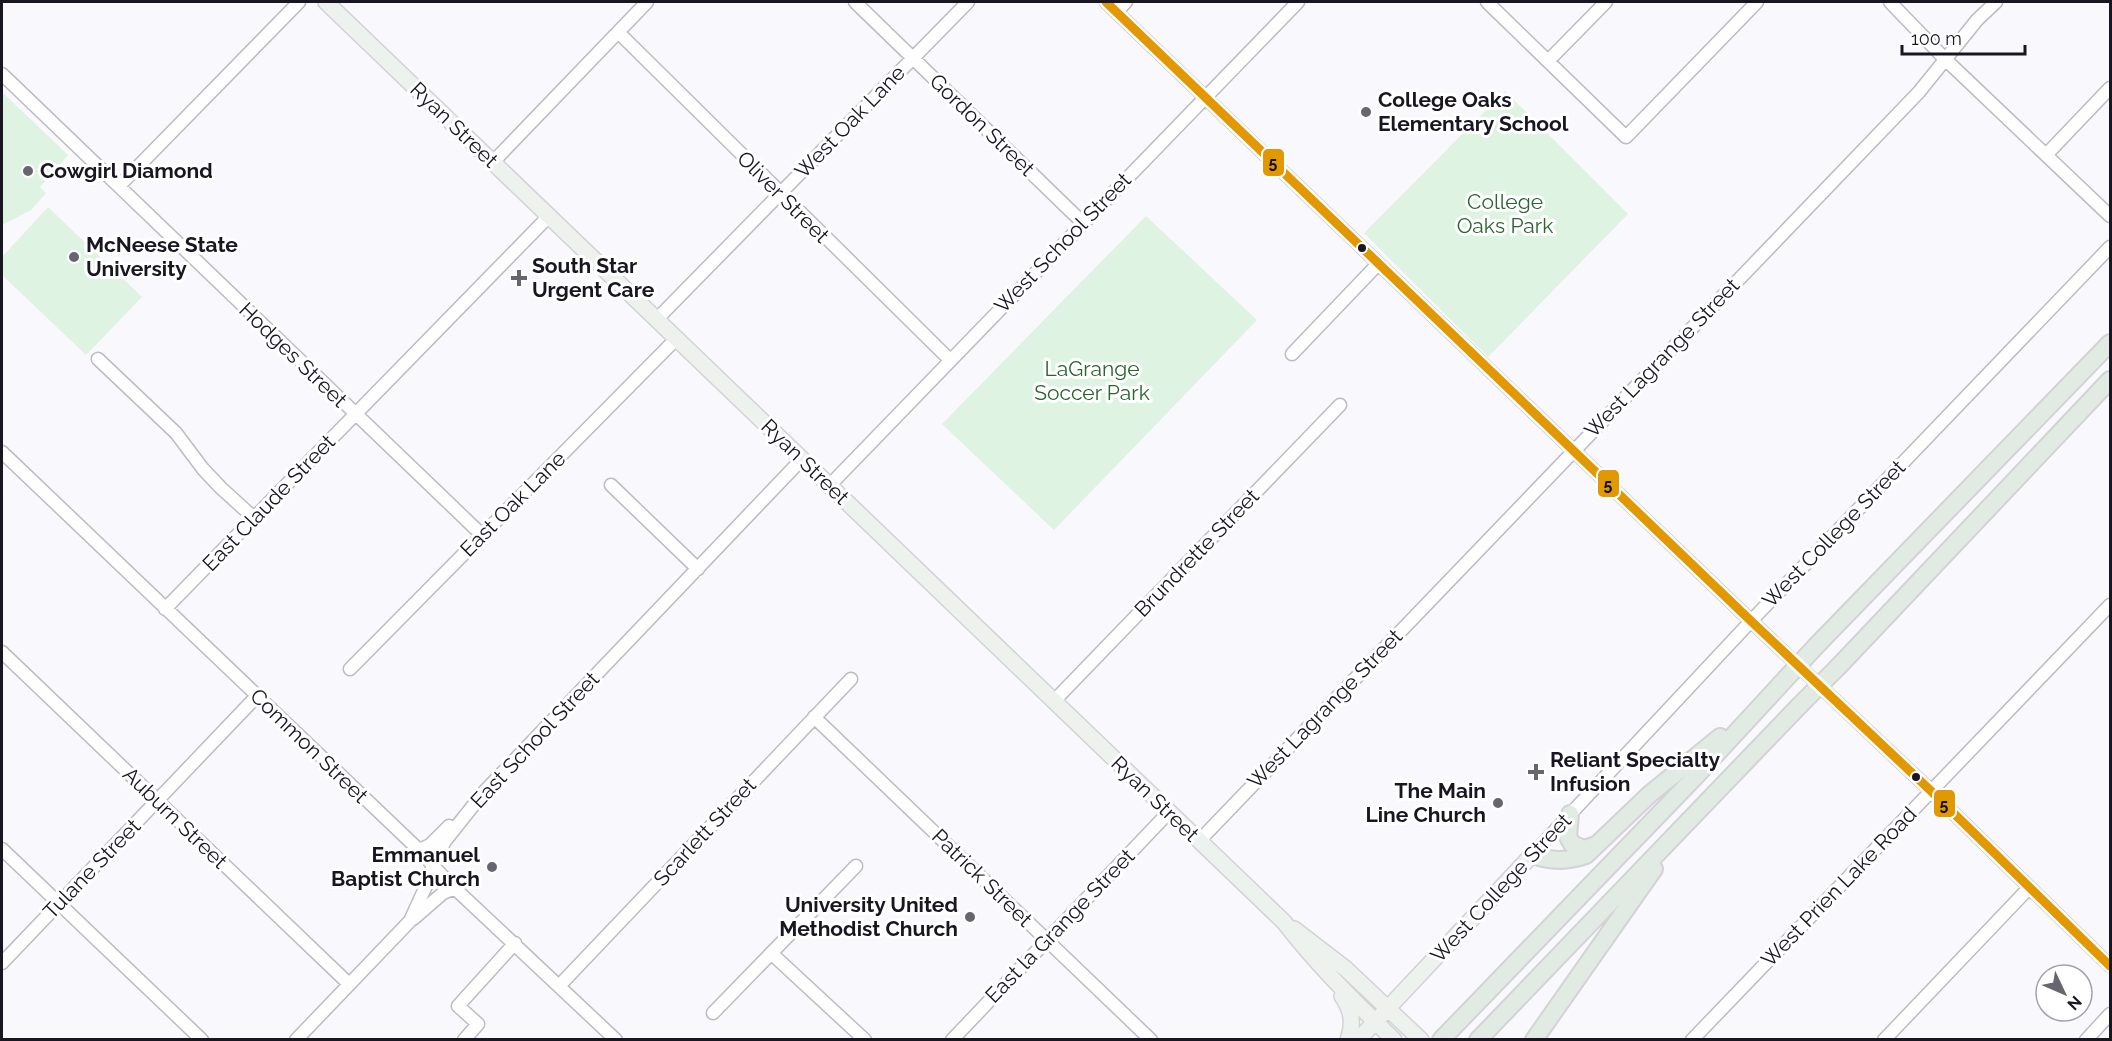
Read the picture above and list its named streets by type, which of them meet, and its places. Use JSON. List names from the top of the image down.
{
  "streets": {
    "main road": ["Ryan Street", "West College Street"],
    "street": [
      "West Oak Lane",
      "Gordon Street",
      "Oliver Street",
      "West School Street",
      "Hodges Street",
      "West Lagrange Street",
      "East Claude Street",
      "East Oak Lane",
      "Brundrette Street",
      "East School Street",
      "Common Street",
      "Auburn Street",
      "Scarlett Street",
      "Tulane Street",
      "Patrick Street",
      "West Prien Lake Road",
      "East la Grange Street"
    ]
  },
  "crossings": [
    ["West Oak Lane", "Ryan Street"],
    ["West Oak Lane", "Gordon Street"],
    ["West Oak Lane", "Oliver Street"],
    ["Ryan Street", "West School Street"],
    ["Ryan Street", "West Lagrange Street"],
    ["Ryan Street", "East Claude Street"],
    ["Ryan Street", "East Oak Lane"],
    ["Ryan Street", "West College Street"],
    ["Ryan Street", "Brundrette Street"],
    ["Ryan Street", "East School Street"],
    ["Ryan Street", "East la Grange Street"],
    ["Gordon Street", "West School Street"],
    ["Oliver Street", "West School Street"],
    ["Hodges Street", "East Claude Street"],
    ["Hodges Street", "East Oak Lane"],
    ["East Claude Street", "Common Street"],
    ["East School Street", "Common Street"],
    ["East School Street", "Auburn Street"],
    ["Common Street", "Scarlett Street"],
    ["Common Street", "Tulane Street"],
    ["Auburn Street", "Tulane Street"],
    ["Scarlett Street", "Patrick Street"],
    ["Patrick Street", "East la Grange Street"]
  ],
  "parks": ["College Oaks Park", "LaGrange Soccer Park"],
  "places": {
    "other": [
      "College Oaks Elementary School",
      "Cowgirl Diamond",
      "McNeese State University",
      "The Main Line Church",
      "Emmanuel Baptist Church",
      "University United Methodist Church"
    ],
    "health": ["South Star Urgent Care", "Reliant Specialty Infusion"]
  },
  "lines": ["transit line 5"],
  "scale_bar": "100 m",
  "north": "bottom right"
}
